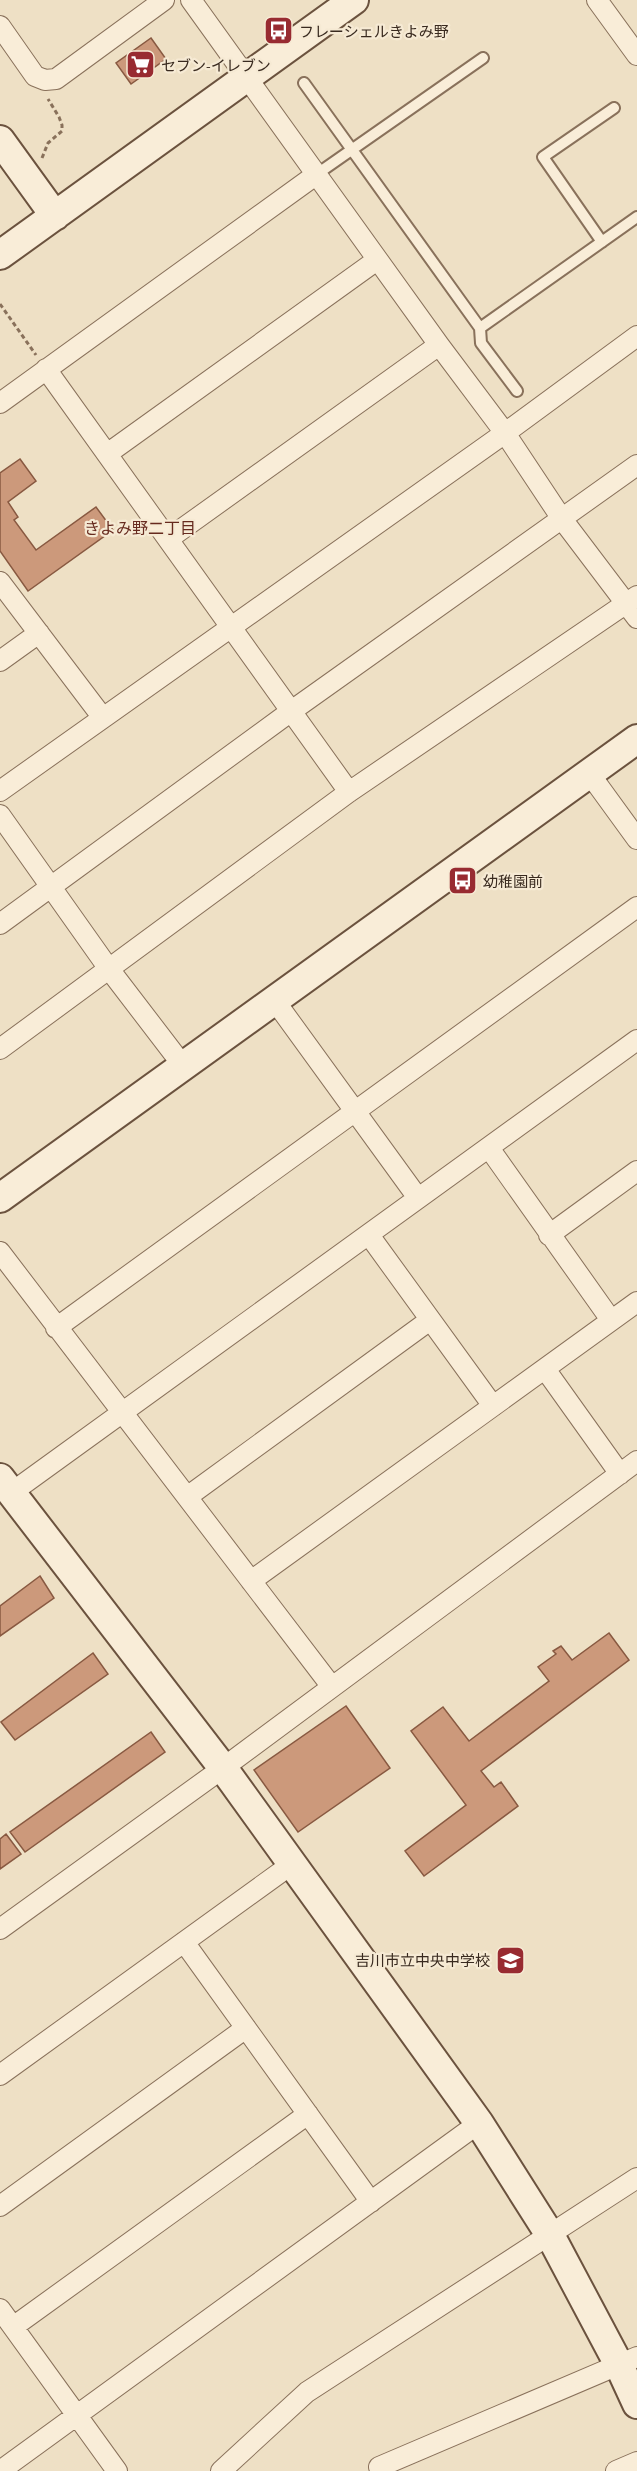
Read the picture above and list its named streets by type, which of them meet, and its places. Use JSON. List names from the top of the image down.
{
  "districts": ["きよみ野二丁目"],
  "places": {
    "bus stop": ["フレーシェルきよみ野", "幼稚園前"],
    "supermarket": ["セブン-イレブン"],
    "school or university": ["吉川市立中央中学校"]
  }
}
